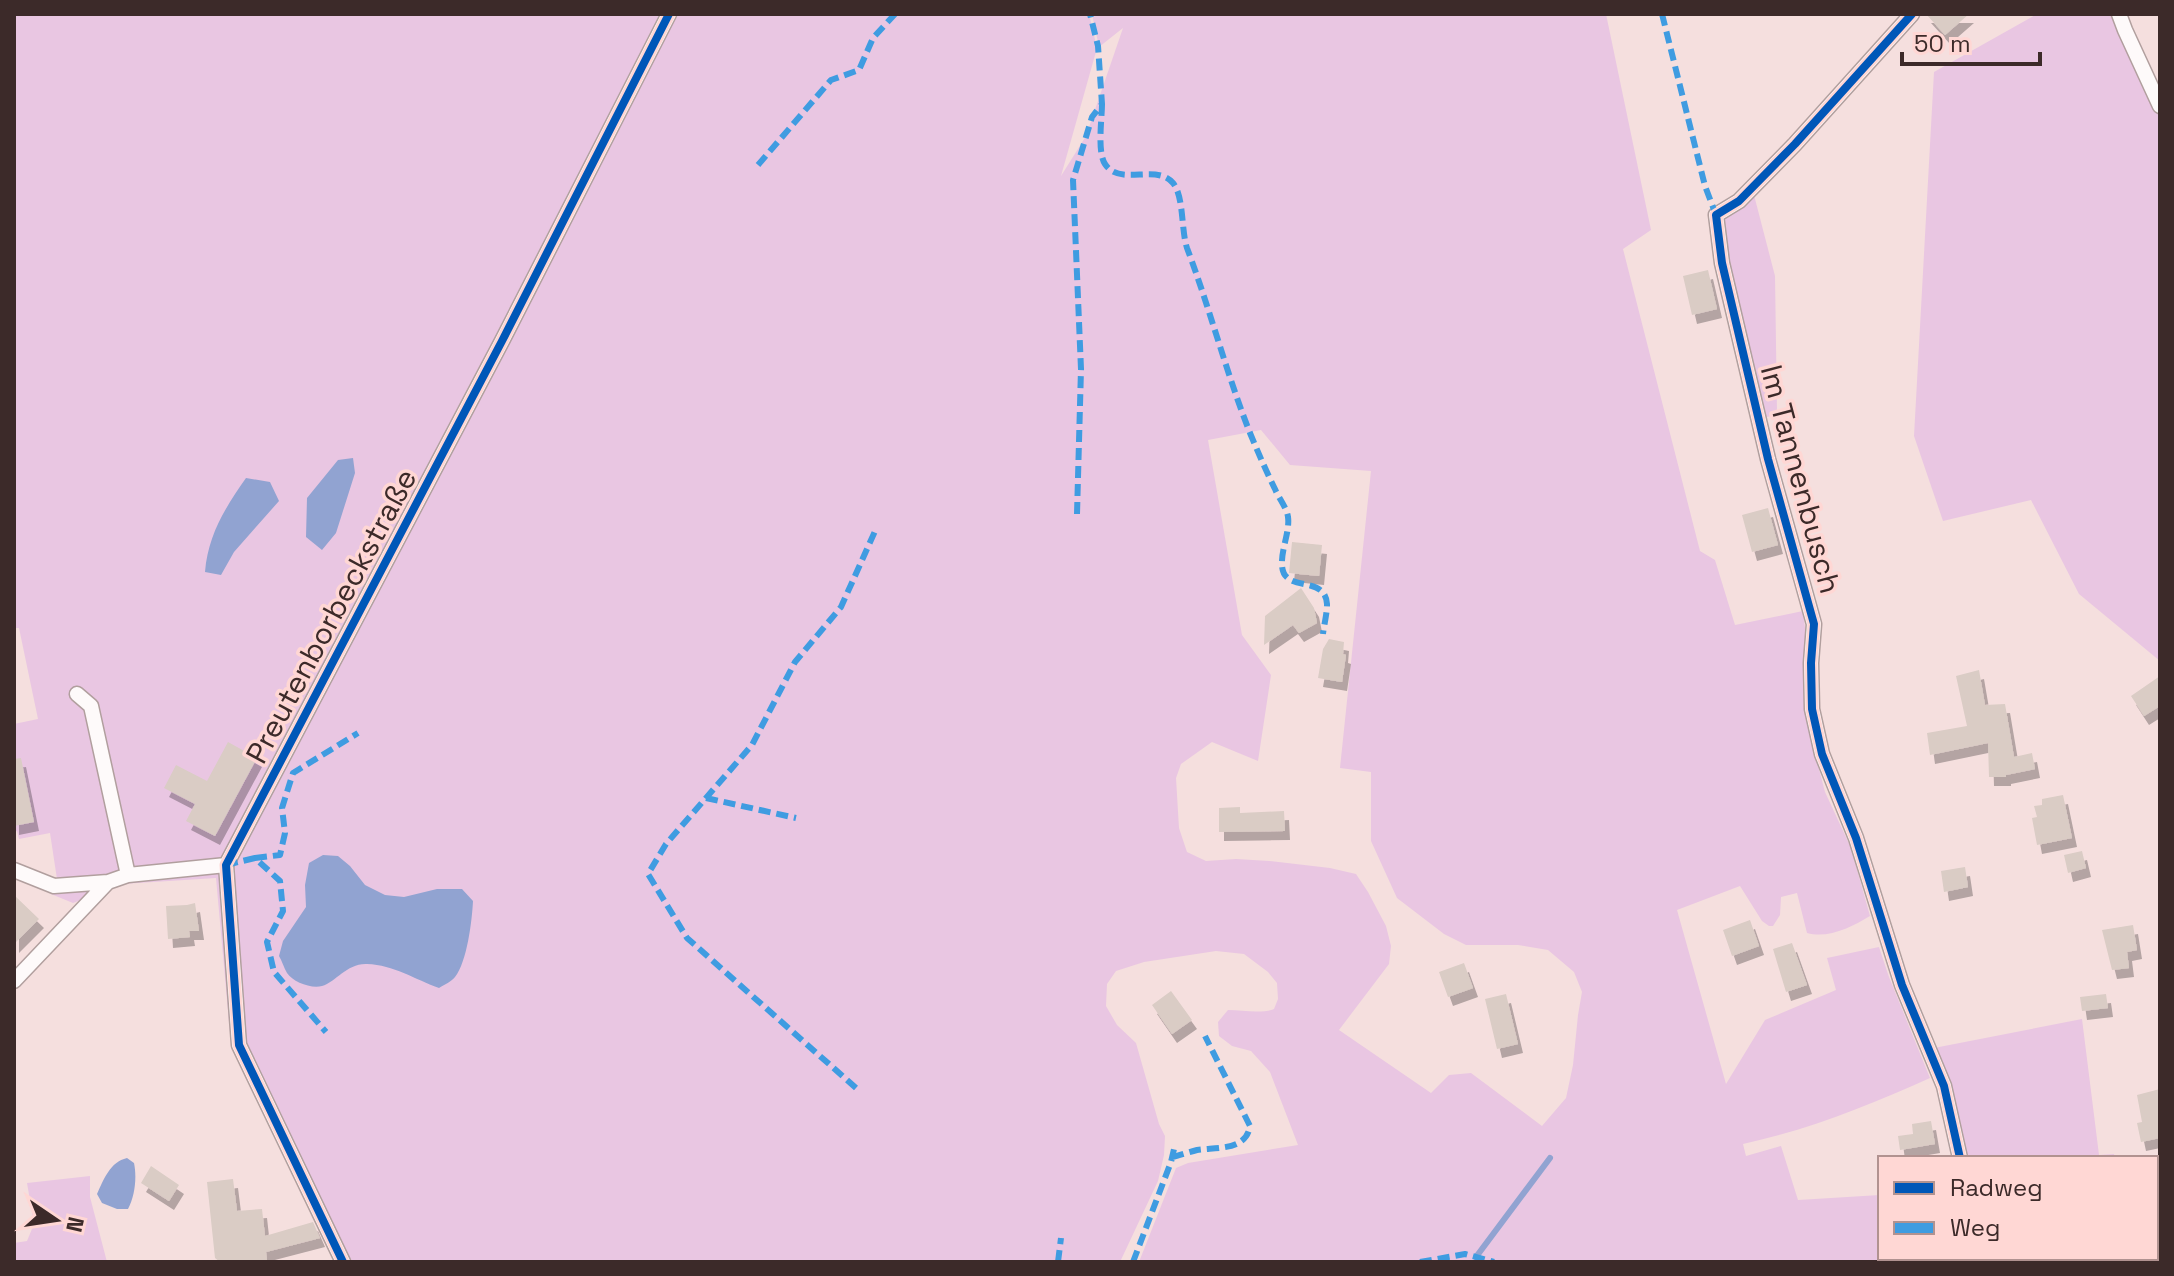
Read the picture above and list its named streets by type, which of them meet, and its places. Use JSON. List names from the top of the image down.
{
  "streets": {
    "street": ["Im Tannenbusch", "Preutenborbeckstraße"]
  },
  "legend": ["Radweg", "Weg"],
  "scale_bar": "50 m",
  "north": "right"
}
